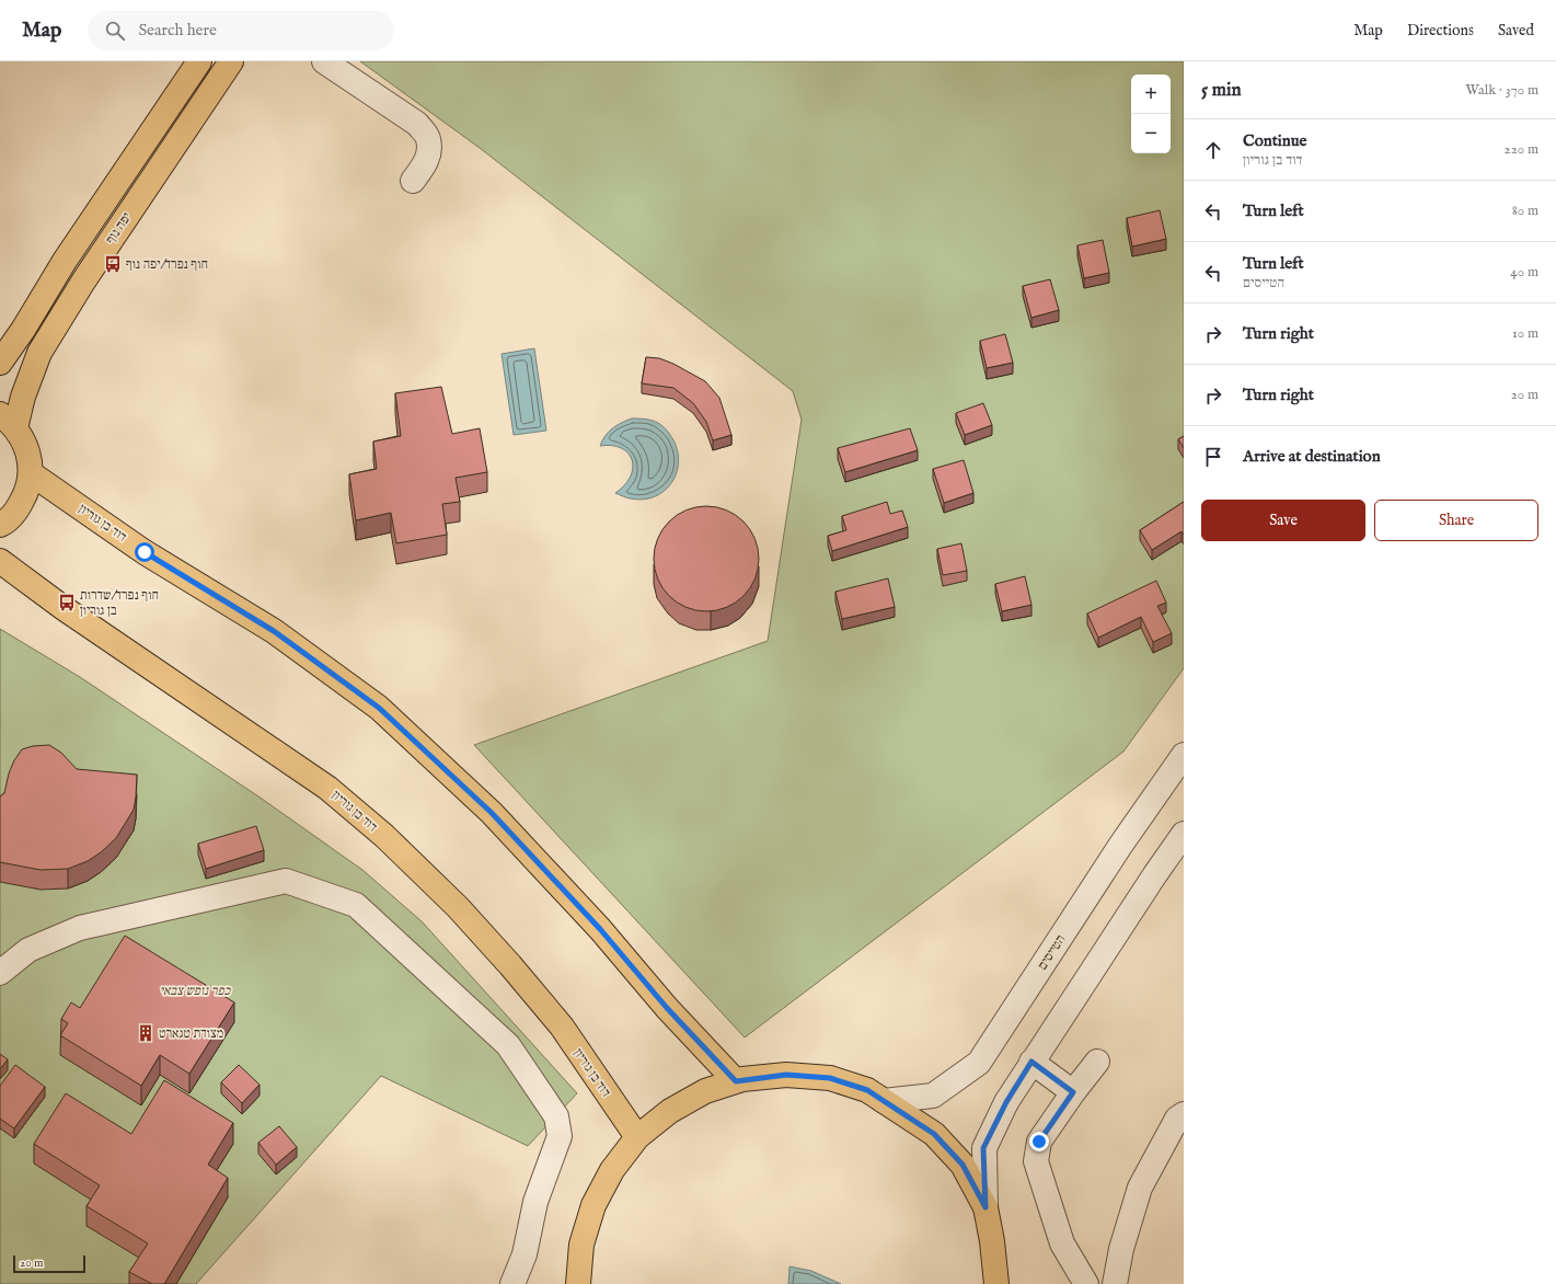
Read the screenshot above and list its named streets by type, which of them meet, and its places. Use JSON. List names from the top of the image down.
{
  "streets": {
    "main road": ["יפה נוף", "דוד בן גוריון"],
    "street": ["הטייסים"]
  },
  "parks": ["כפר נופש צבאי"],
  "places": {
    "bus stop": ["חוף נפרד/יפה נוף", "חוף נפרד/שדרות בן גוריון"],
    "building": ["מצודת טגארט"]
  },
  "scale_bar": "20 m",
  "page": {
    "header": "Map",
    "search": "Search here",
    "nav": ["Map", "Directions", "Saved"],
    "heading": ["5 min", "Walk · 370 m"],
    "map_buttons": ["+", "−"],
    "list": [
      ["Continue", "דוד בן גוריון", "220 m"],
      ["Turn left", "80 m"],
      ["Turn left", "הטייסים", "40 m"],
      ["Turn right", "10 m"],
      ["Turn right", "20 m"],
      "Arrive at destination"
    ],
    "buttons": ["Save", "Share"],
    "scale": "20 m"
  }
}
